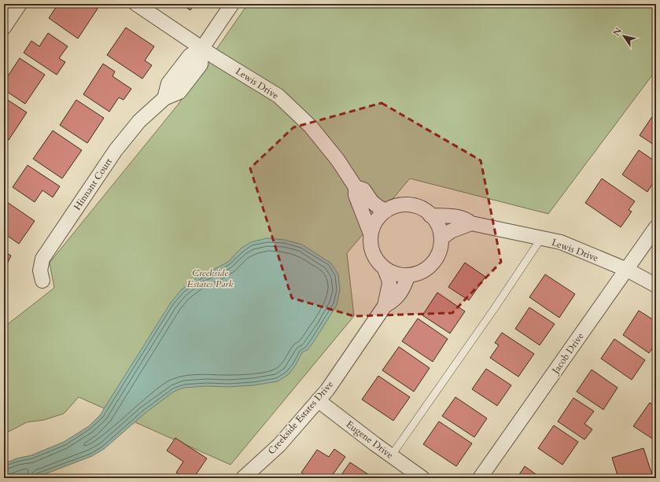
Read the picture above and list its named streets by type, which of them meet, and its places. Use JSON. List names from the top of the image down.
{
  "streets": {
    "street": [
      "Lewis Drive",
      "Hinnant Court",
      "Jacob Drive",
      "Creekside Estates Drive",
      "Eugene Drive"
    ]
  },
  "crossings": [
    ["Lewis Drive", "Hinnant Court"],
    ["Lewis Drive", "Jacob Drive"],
    ["Lewis Drive", "Creekside Estates Drive"],
    ["Creekside Estates Drive", "Eugene Drive"]
  ],
  "parks": ["Creekside Estates Park"],
  "north": "top left"
}
